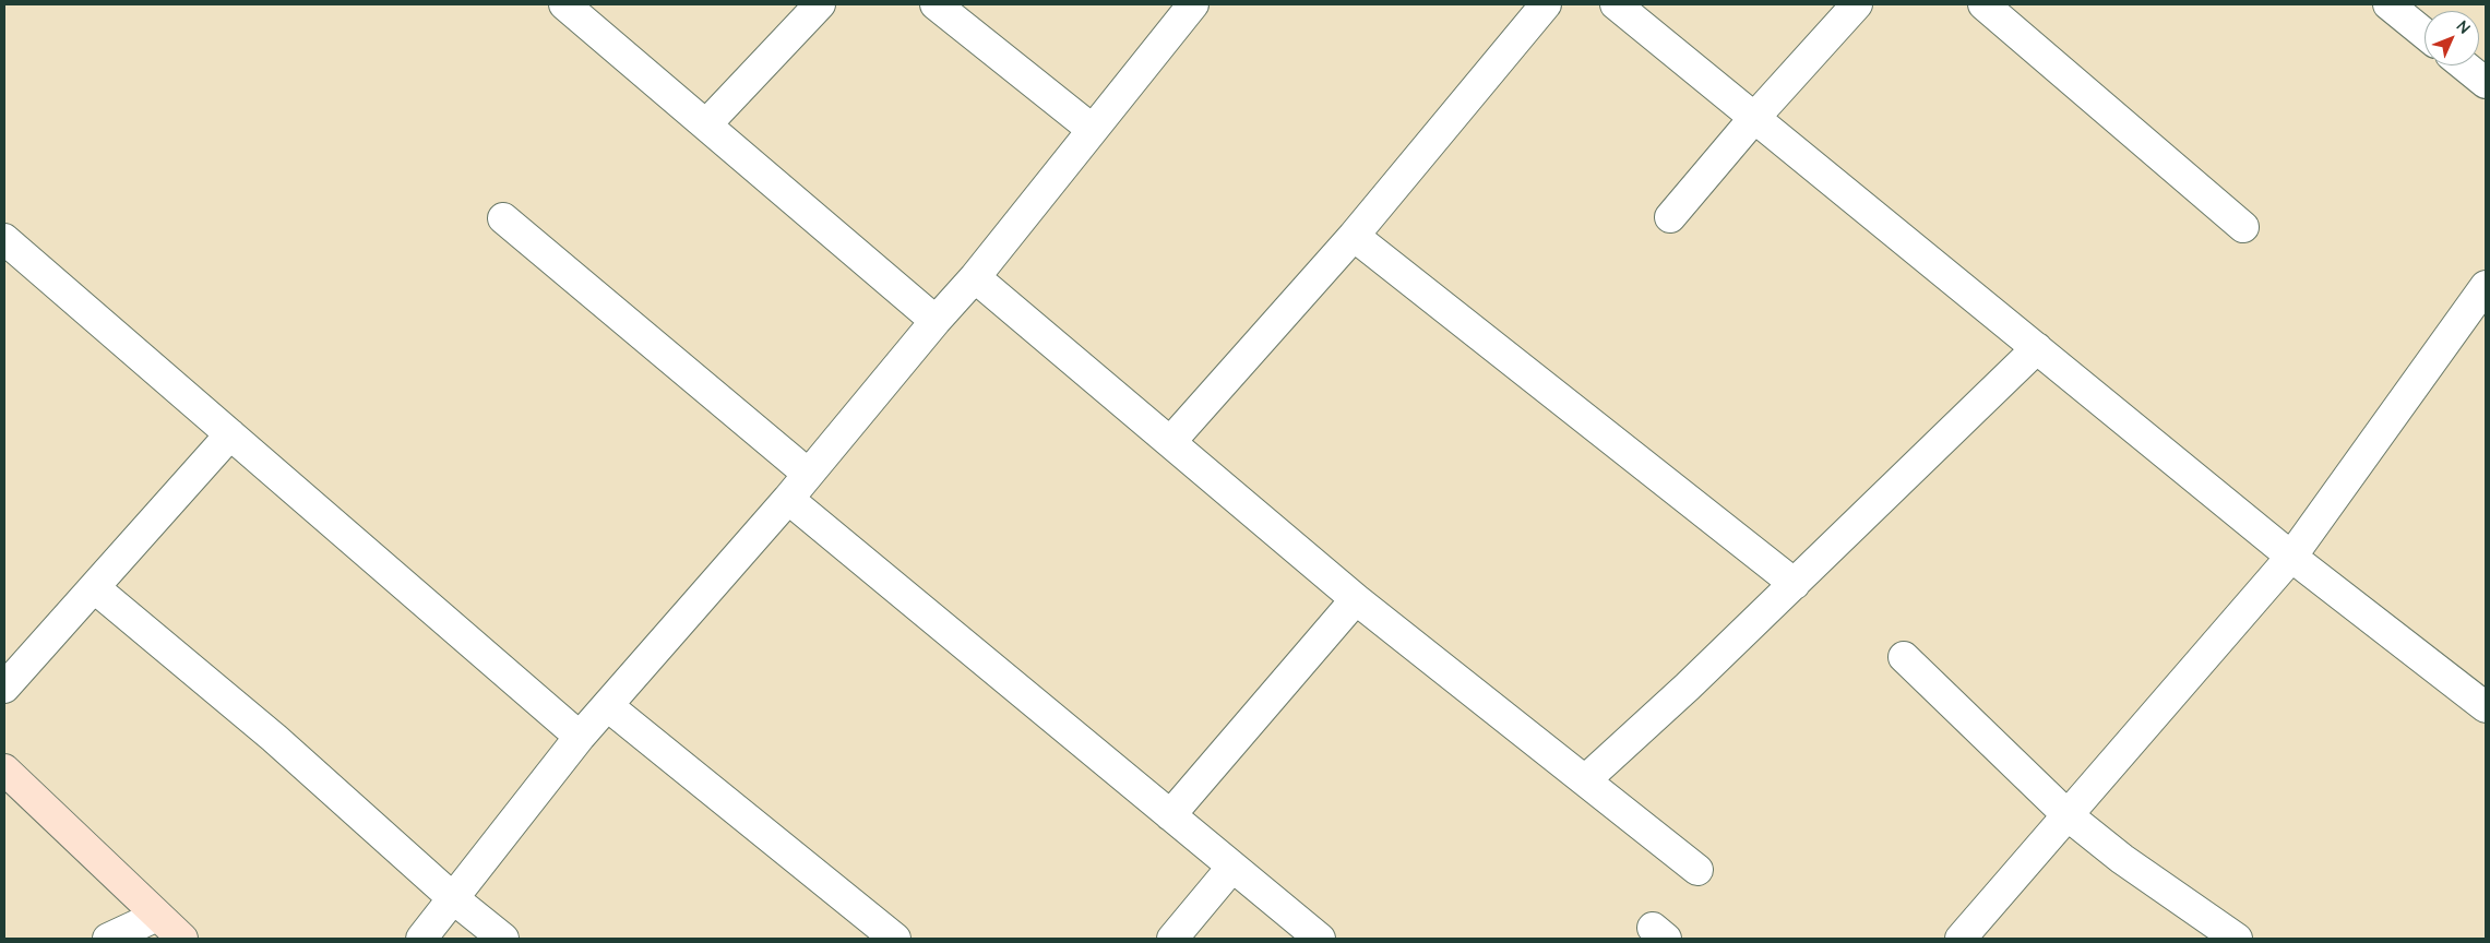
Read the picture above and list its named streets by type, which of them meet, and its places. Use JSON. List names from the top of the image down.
{
  "north": "top right"
}
